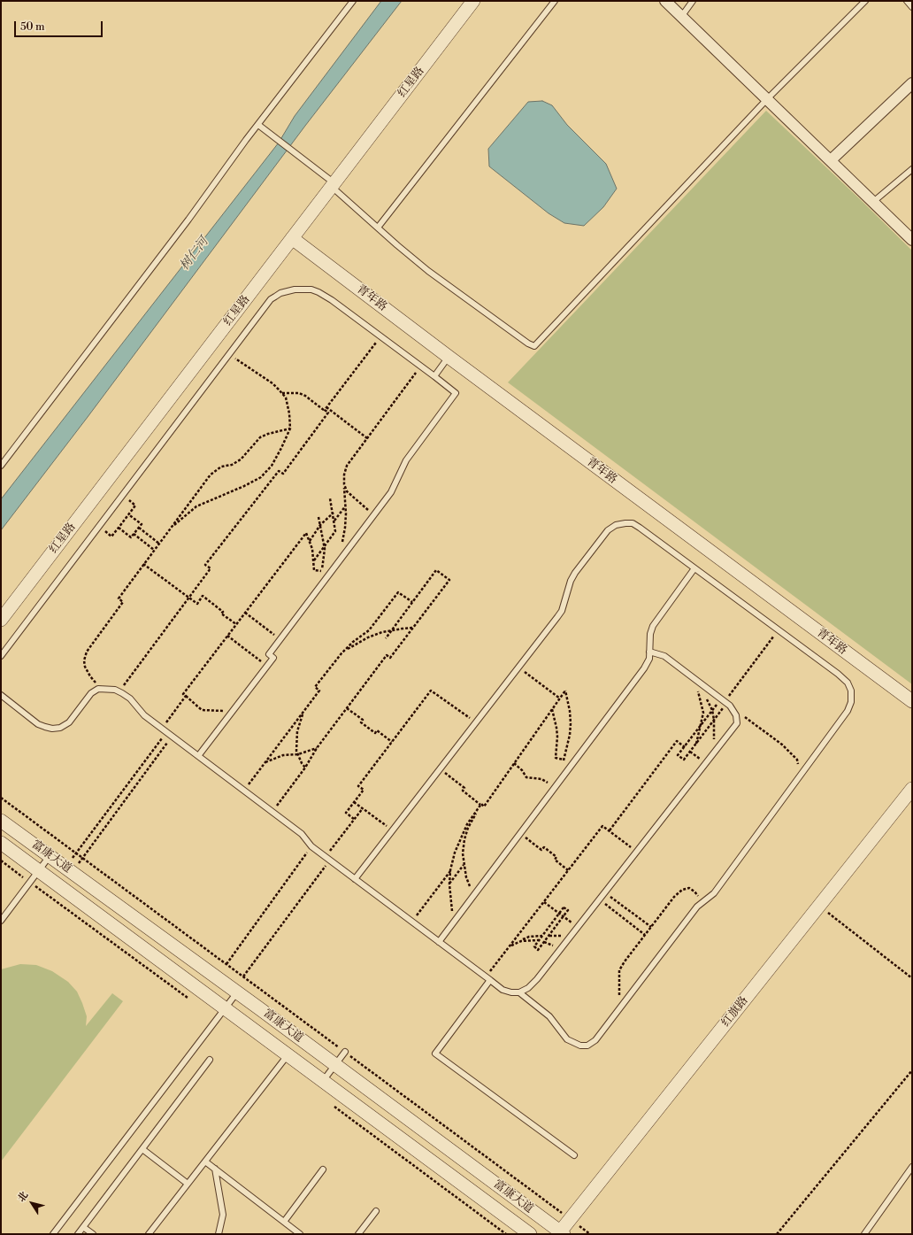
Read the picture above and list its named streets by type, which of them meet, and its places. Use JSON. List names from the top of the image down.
{
  "streets": {
    "street": [
      "红星路",
      "青年路",
      "富康大道",
      "红旗路"
    ]
  },
  "crossings": [
    ["红星路", "青年路"],
    ["富康大道", "红旗路"]
  ],
  "water": ["树仁河"],
  "scale_bar": "50 m",
  "north": "top left"
}
